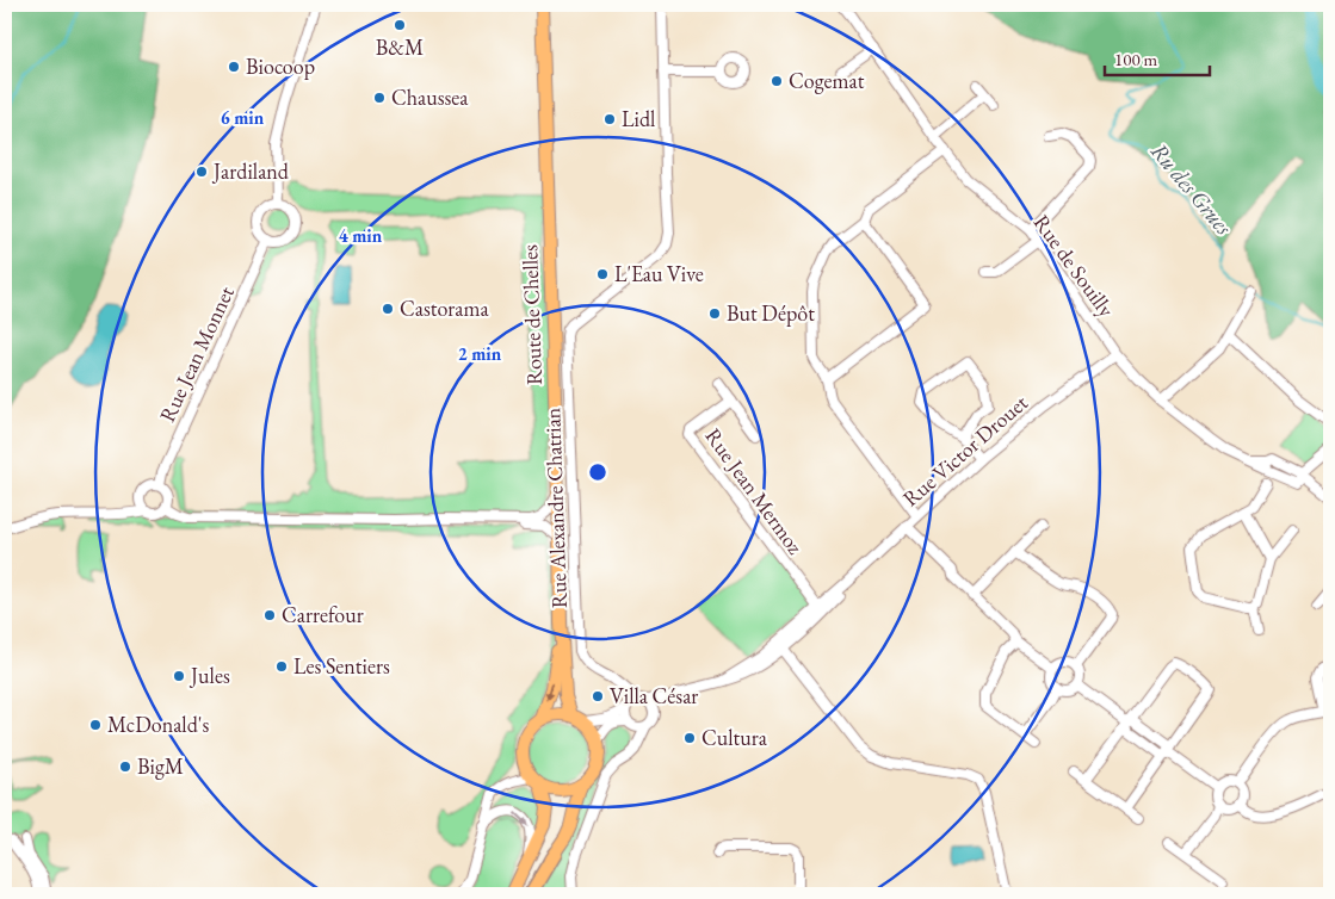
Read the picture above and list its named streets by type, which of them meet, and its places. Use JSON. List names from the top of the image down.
{
  "streets": {
    "main road": ["Route de Chelles"],
    "street": [
      "Rue de Souilly",
      "Rue Jean Monnet",
      "Rue Victor Drouet",
      "Rue Jean Mermoz",
      "Rue Alexandre Chatrian"
    ]
  },
  "crossings": [
    ["Rue de Souilly", "Rue Victor Drouet"],
    ["Route de Chelles", "Rue Victor Drouet"],
    ["Rue Victor Drouet", "Rue Jean Mermoz"],
    ["Rue Victor Drouet", "Rue Alexandre Chatrian"]
  ],
  "water": ["Ru des Grues"],
  "places": [
    "B&M",
    "Biocoop",
    "Cogemat",
    "Chaussea",
    "Lidl",
    "Jardiland",
    "L'Eau Vive",
    "Castorama",
    "But Dépôt",
    "Carrefour",
    "Les Sentiers",
    "Jules",
    "Villa César",
    "McDonald's",
    "Cultura",
    "BigM"
  ],
  "scale_bar": "100 m",
  "rings": ["6 min", "4 min", "2 min"]
}
